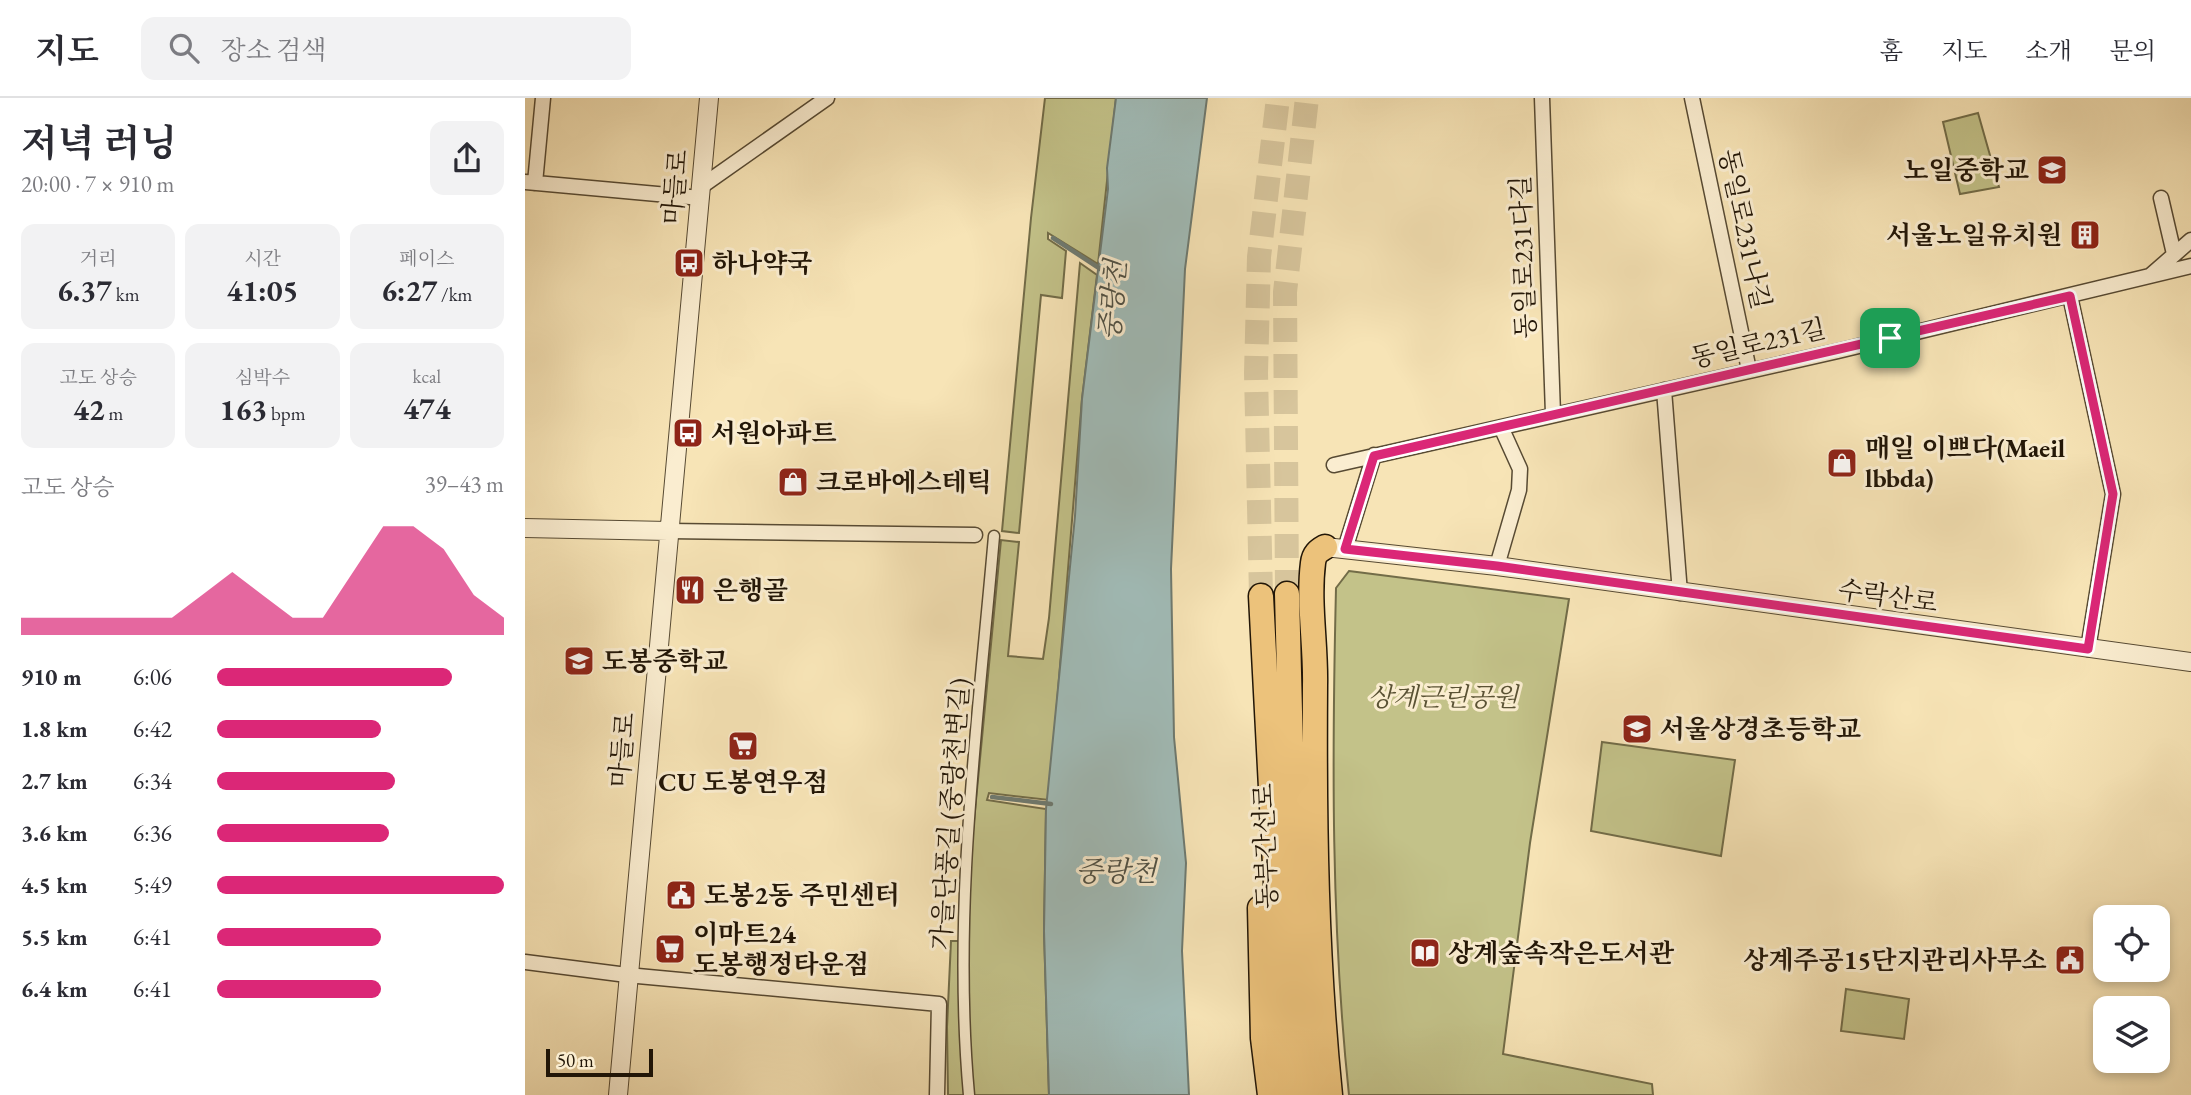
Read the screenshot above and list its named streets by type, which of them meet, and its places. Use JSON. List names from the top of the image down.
{
  "streets": {
    "highway": ["동부간선로"],
    "street": [
      "마들로",
      "동일로231나길",
      "동일로231다길",
      "동일로231길",
      "수락산로",
      "가을단풍길 (중랑천변길)"
    ]
  },
  "crossings": [
    ["동일로231나길", "동일로231길"],
    ["동일로231다길", "동일로231길"]
  ],
  "water": ["중랑천"],
  "parks": ["상계근린공원"],
  "places": {
    "school or university": ["노일중학교", "도봉중학교", "서울상경초등학교"],
    "building": ["서울노일유치원"],
    "bus stop": ["하나약국", "서원아파트"],
    "shop": ["매일 이쁘다(Maeil lbbda)", "크로바에스테틱"],
    "restaurant": ["은행골"],
    "supermarket": ["CU 도봉연우점", "이마트24 도봉행정타운점"],
    "public building": ["도봉2동 주민센터", "상계주공15단지관리사무소"],
    "library": ["상계숲속작은도서관"]
  },
  "scale_bar": "50 m",
  "page": {
    "header": "지도",
    "search": "장소 검색",
    "nav": [
      "홈",
      "지도",
      "소개",
      "문의"
    ],
    "heading": ["저녁 러닝", "20:00 · 7 × 910 m"],
    "stats": [
      ["거리", "6.37 km"],
      ["시간", "41:05"],
      ["페이스", "6:27 /km"],
      ["고도 상승", "42 m"],
      ["심박수", "163 bpm"],
      ["kcal", "474"]
    ],
    "chart": ["고도 상승", "39–43 m"],
    "list": [
      {
        "name": "910 m",
        "note": "6:06"
      },
      {
        "name": "1.8 km",
        "note": "6:42"
      },
      {
        "name": "2.7 km",
        "note": "6:34"
      },
      {
        "name": "3.6 km",
        "note": "6:36"
      },
      {
        "name": "4.5 km",
        "note": "5:49"
      },
      {
        "name": "5.5 km",
        "note": "6:41"
      },
      {
        "name": "6.4 km",
        "note": "6:41"
      }
    ],
    "scale": "50 m"
  }
}
